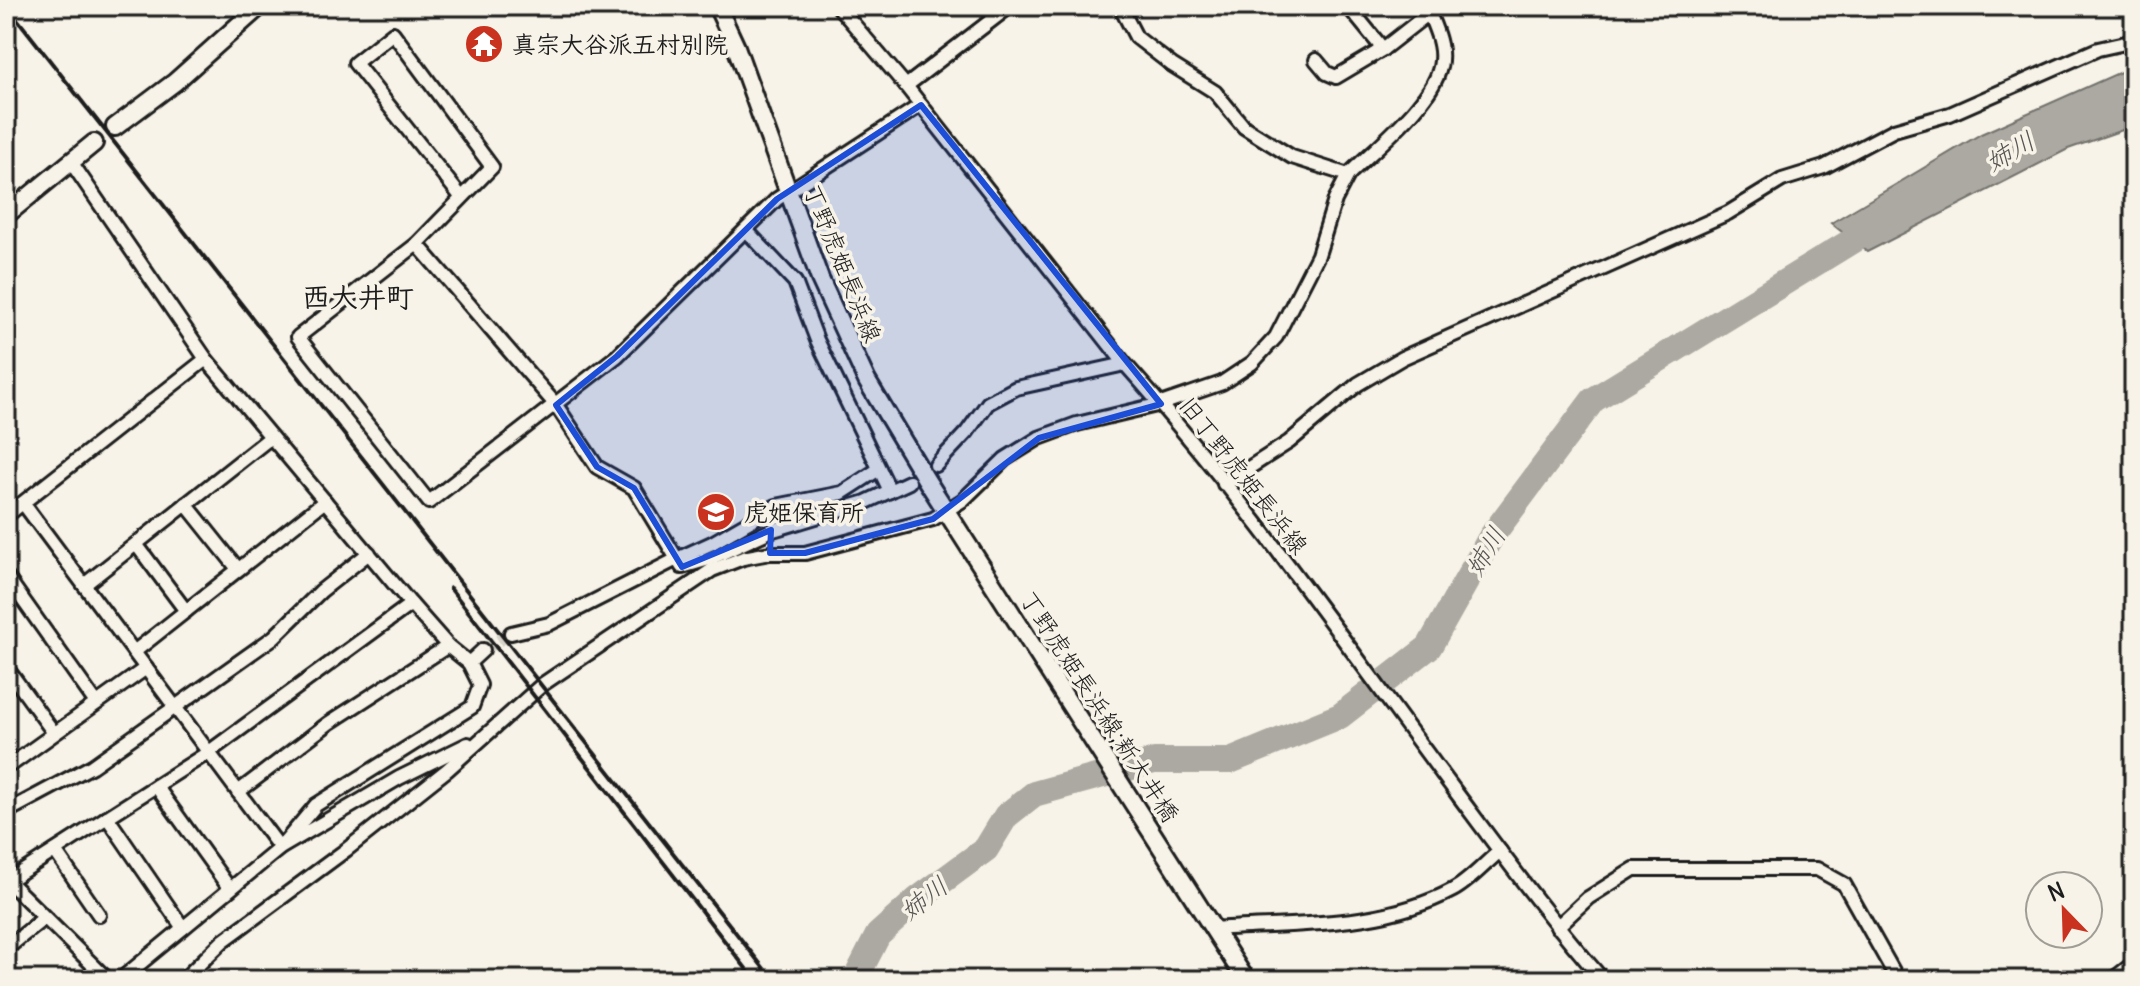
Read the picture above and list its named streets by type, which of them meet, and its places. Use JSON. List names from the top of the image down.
{
  "streets": {
    "main road": ["丁野虎姫長浜線", "丁野虎姫長浜線;新大井橋"],
    "street": ["旧丁野虎姫長浜線"]
  },
  "crossings": [
    ["丁野虎姫長浜線", "丁野虎姫長浜線;新大井橋"]
  ],
  "districts": ["西大井町"],
  "water": ["姉川"],
  "places": {
    "temple": ["真宗大谷派五村別院"],
    "school or university": ["虎姫保育所"]
  },
  "north": "top left"
}
